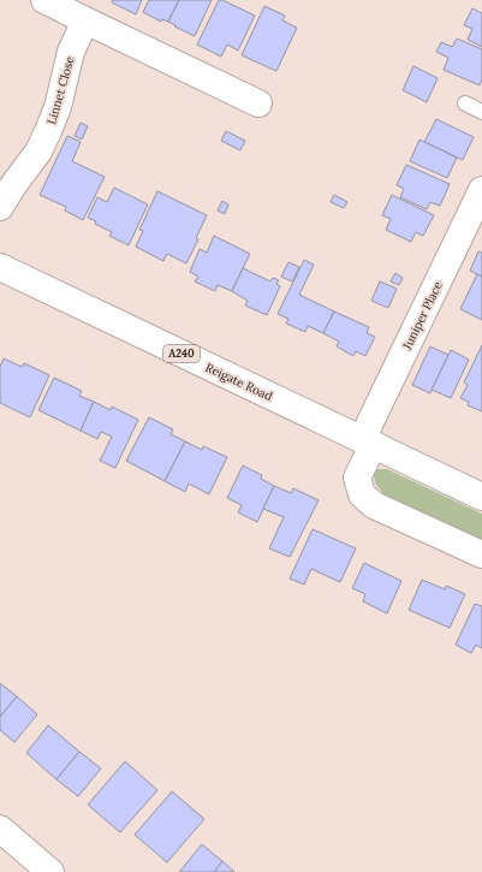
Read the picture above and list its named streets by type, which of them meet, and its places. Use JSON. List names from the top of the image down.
{
  "streets": {
    "main road": [
      "Linnet Close",
      "Juniper Place",
      "A240",
      "Reigate Road"
    ]
  },
  "crossings": [
    ["Juniper Place", "Reigate Road"]
  ]
}
